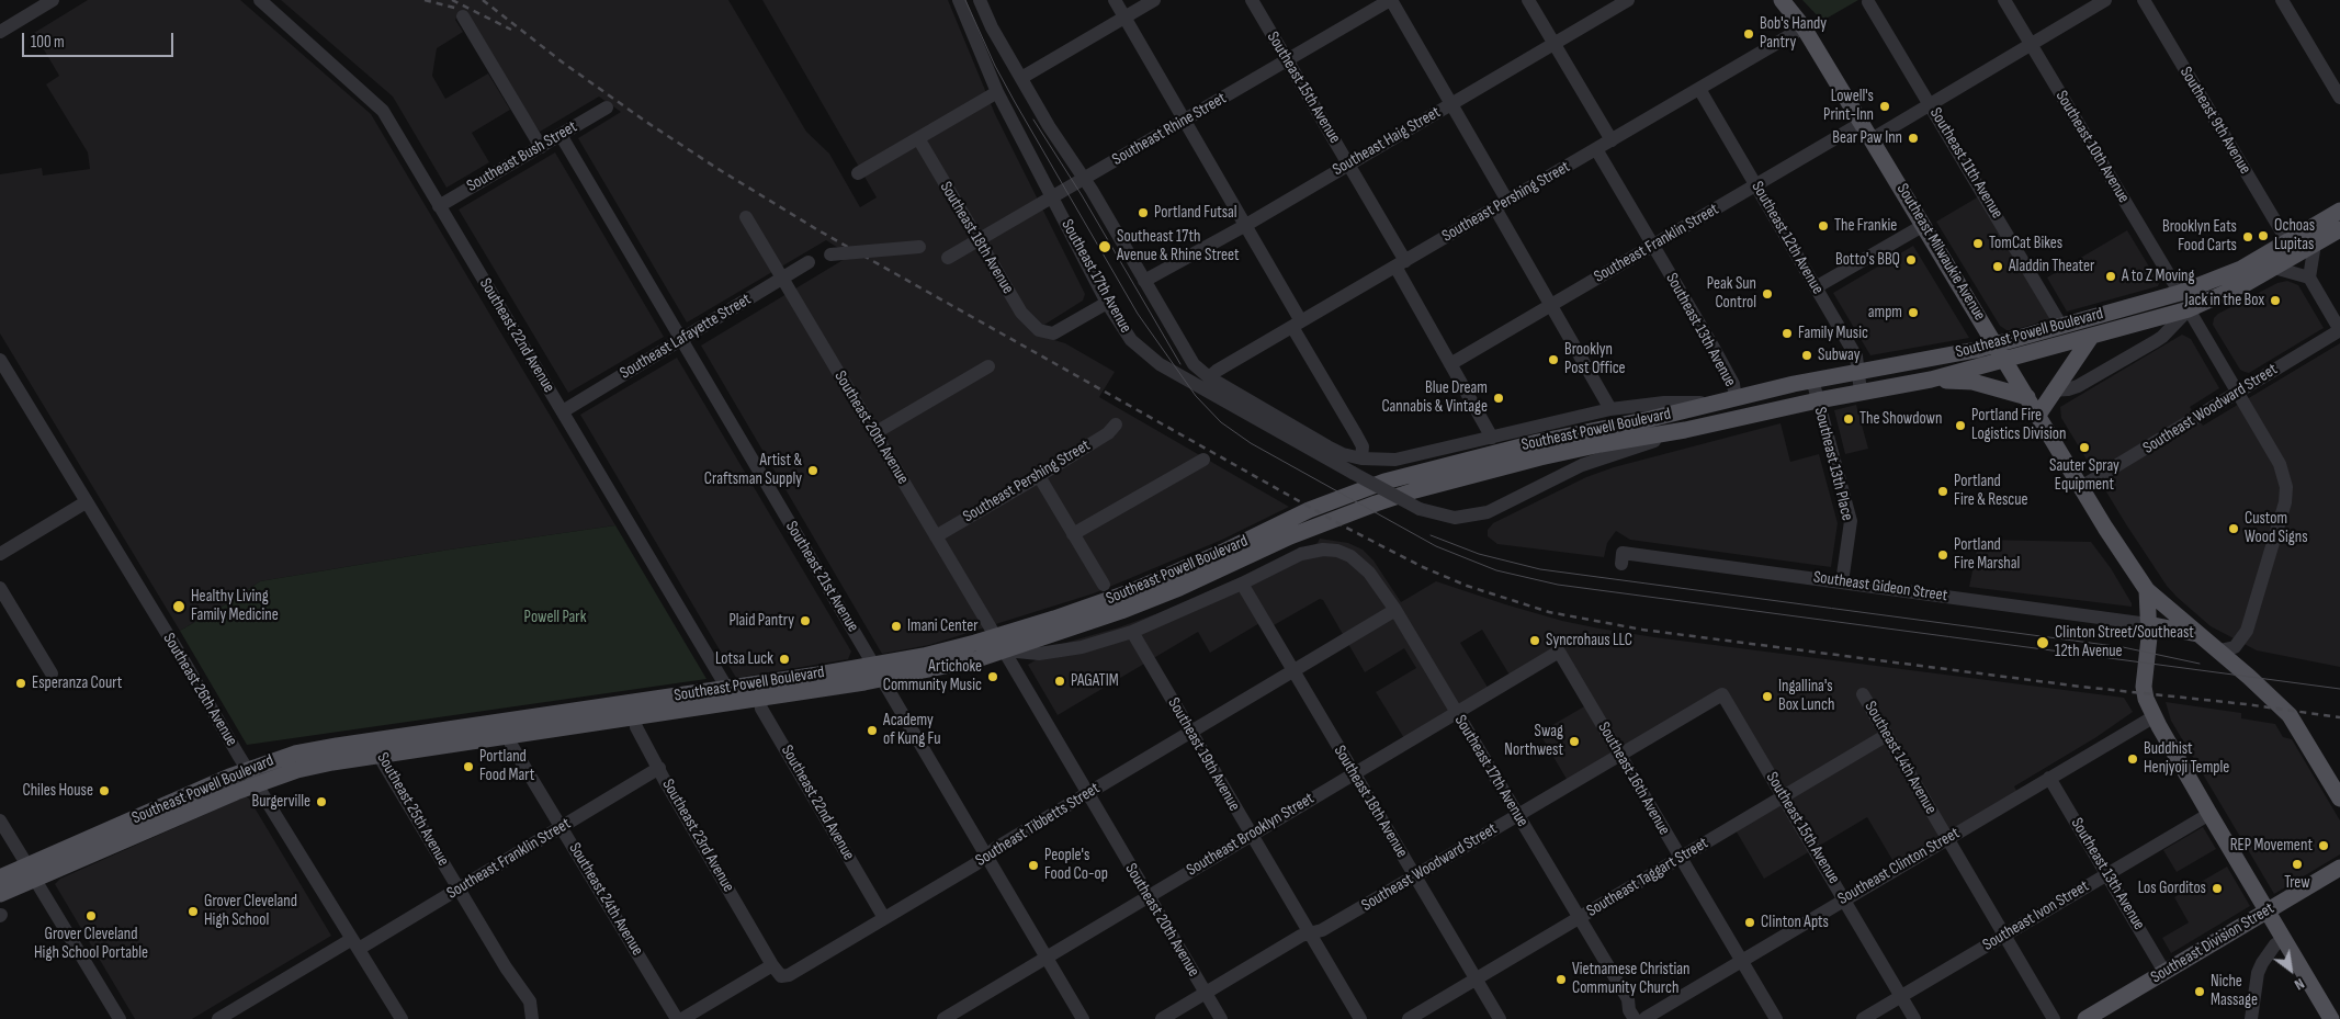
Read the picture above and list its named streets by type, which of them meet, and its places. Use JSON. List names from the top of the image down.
{
  "streets": {
    "main road": ["Southeast Milwaukie Avenue", "Southeast Powell Boulevard", "Southeast Division Street"],
    "street": [
      "Southeast 15th Avenue",
      "Southeast 9th Avenue",
      "Southeast Rhine Street",
      "Southeast Haig Street",
      "Southeast 10th Avenue",
      "Southeast Bush Street",
      "Southeast 11th Avenue",
      "Southeast Pershing Street",
      "Southeast 18th Avenue",
      "Southeast 12th Avenue",
      "Southeast Franklin Street",
      "Southeast 17th Avenue",
      "Southeast 13th Avenue",
      "Southeast 22nd Avenue",
      "Southeast Lafayette Street",
      "Southeast Woodward Street",
      "Southeast 20th Avenue",
      "Southeast 13th Place",
      "Southeast 21st Avenue",
      "Southeast Gideon Street",
      "Southeast 26th Avenue",
      "Southeast 19th Avenue",
      "Southeast 14th Avenue",
      "Southeast 16th Avenue",
      "Southeast 25th Avenue",
      "Southeast Tibbetts Street",
      "Southeast Brooklyn Street",
      "Southeast 23rd Avenue",
      "Southeast Clinton Street",
      "Southeast Taggart Street",
      "Southeast 24th Avenue",
      "Southeast Ivon Street"
    ]
  },
  "crossings": [
    ["Southeast 15th Avenue", "Southeast Rhine Street"],
    ["Southeast 15th Avenue", "Southeast Haig Street"],
    ["Southeast 15th Avenue", "Southeast Pershing Street"],
    ["Southeast 15th Avenue", "Southeast Franklin Street"],
    ["Southeast 15th Avenue", "Southeast Woodward Street"],
    ["Southeast 15th Avenue", "Southeast Clinton Street"],
    ["Southeast 15th Avenue", "Southeast Taggart Street"],
    ["Southeast 15th Avenue", "Southeast Ivon Street"],
    ["Southeast 9th Avenue", "Southeast Powell Boulevard"],
    ["Southeast Rhine Street", "Southeast 18th Avenue"],
    ["Southeast Rhine Street", "Southeast 17th Avenue"],
    ["Southeast 10th Avenue", "Southeast Powell Boulevard"],
    ["Southeast Bush Street", "Southeast 22nd Avenue"],
    ["Southeast Bush Street", "Southeast 21st Avenue"],
    ["Southeast 11th Avenue", "Southeast Powell Boulevard"],
    ["Southeast Pershing Street", "Southeast 12th Avenue"],
    ["Southeast Pershing Street", "Southeast Milwaukie Avenue"],
    ["Southeast Pershing Street", "Southeast 13th Avenue"],
    ["Southeast Pershing Street", "Southeast 20th Avenue"],
    ["Southeast 18th Avenue", "Southeast 17th Avenue"],
    ["Southeast 18th Avenue", "Southeast Woodward Street"],
    ["Southeast 18th Avenue", "Southeast Tibbetts Street"],
    ["Southeast 18th Avenue", "Southeast Brooklyn Street"],
    ["Southeast 18th Avenue", "Southeast Taggart Street"],
    ["Southeast 12th Avenue", "Southeast Franklin Street"],
    ["Southeast 12th Avenue", "Southeast Powell Boulevard"],
    ["Southeast Franklin Street", "Southeast Milwaukie Avenue"],
    ["Southeast Franklin Street", "Southeast 13th Avenue"],
    ["Southeast Franklin Street", "Southeast 26th Avenue"],
    ["Southeast Franklin Street", "Southeast 25th Avenue"],
    ["Southeast Franklin Street", "Southeast 23rd Avenue"],
    ["Southeast Franklin Street", "Southeast 24th Avenue"],
    ["Southeast Milwaukie Avenue", "Southeast Powell Boulevard"],
    ["Southeast Milwaukie Avenue", "Southeast Woodward Street"],
    ["Southeast 17th Avenue", "Southeast Powell Boulevard"],
    ["Southeast 17th Avenue", "Southeast Woodward Street"],
    ["Southeast 17th Avenue", "Southeast Tibbetts Street"],
    ["Southeast 17th Avenue", "Southeast Brooklyn Street"],
    ["Southeast 17th Avenue", "Southeast Clinton Street"],
    ["Southeast 17th Avenue", "Southeast Taggart Street"],
    ["Southeast 13th Avenue", "Southeast Powell Boulevard"],
    ["Southeast 13th Avenue", "Southeast Clinton Street"],
    ["Southeast 13th Avenue", "Southeast Ivon Street"],
    ["Southeast 13th Avenue", "Southeast Division Street"],
    ["Southeast Powell Boulevard", "Southeast 22nd Avenue"],
    ["Southeast Powell Boulevard", "Southeast 20th Avenue"],
    ["Southeast Powell Boulevard", "Southeast 13th Place"],
    ["Southeast Powell Boulevard", "Southeast 21st Avenue"],
    ["Southeast Powell Boulevard", "Southeast 26th Avenue"],
    ["Southeast Powell Boulevard", "Southeast 25th Avenue"],
    ["Southeast Powell Boulevard", "Southeast 23rd Avenue"],
    ["Southeast Powell Boulevard", "Southeast 24th Avenue"],
    ["Southeast 22nd Avenue", "Southeast Lafayette Street"],
    ["Southeast 22nd Avenue", "Southeast Tibbetts Street"],
    ["Southeast Lafayette Street", "Southeast 20th Avenue"],
    ["Southeast Lafayette Street", "Southeast 21st Avenue"],
    ["Southeast Woodward Street", "Southeast 20th Avenue"],
    ["Southeast Woodward Street", "Southeast 19th Avenue"],
    ["Southeast Woodward Street", "Southeast 16th Avenue"],
    ["Southeast 20th Avenue", "Southeast Tibbetts Street"],
    ["Southeast 20th Avenue", "Southeast Brooklyn Street"],
    ["Southeast 13th Place", "Southeast Gideon Street"],
    ["Southeast 21st Avenue", "Southeast Tibbetts Street"],
    ["Southeast 21st Avenue", "Southeast Brooklyn Street"],
    ["Southeast 19th Avenue", "Southeast Tibbetts Street"],
    ["Southeast 19th Avenue", "Southeast Brooklyn Street"],
    ["Southeast 14th Avenue", "Southeast Clinton Street"],
    ["Southeast 14th Avenue", "Southeast Taggart Street"],
    ["Southeast 14th Avenue", "Southeast Ivon Street"],
    ["Southeast 16th Avenue", "Southeast Brooklyn Street"],
    ["Southeast 16th Avenue", "Southeast Clinton Street"],
    ["Southeast 16th Avenue", "Southeast Taggart Street"],
    ["Southeast Tibbetts Street", "Southeast 23rd Avenue"]
  ],
  "parks": ["Powell Park"],
  "places": [
    "Bob's Handy Pantry",
    "Lowell's Print-Inn",
    "Bear Paw Inn",
    "Portland Futsal",
    "The Frankie",
    "Ochoas Lupitas",
    "Brooklyn Eats Food Carts",
    "TomCat Bikes",
    "Southeast 17th Avenue & Rhine Street",
    "Botto's BBQ",
    "Aladdin Theater",
    "A to Z Moving",
    "Peak Sun Control",
    "Jack in the Box",
    "ampm",
    "Family Music",
    "Subway",
    "Brooklyn Post Office",
    "Blue Dream Cannabis & Vintage",
    "The Showdown",
    "Portland Fire Logistics Division",
    "Sauter Spray Equipment",
    "Artist & Craftsman Supply",
    "Portland Fire & Rescue",
    "Custom Wood Signs",
    "Portland Fire Marshal",
    "Healthy Living Family Medicine",
    "Plaid Pantry",
    "Imani Center",
    "Syncrohaus LLC",
    "Clinton Street/Southeast 12th Avenue",
    "Lotsa Luck",
    "Artichoke Community Music",
    "PAGATIM",
    "Esperanza Court",
    "Ingallina's Box Lunch",
    "Academy of Kung Fu",
    "Swag Northwest",
    "Buddhist Henjyoji Temple",
    "Portland Food Mart",
    "Chiles House",
    "Burgerville",
    "REP Movement",
    "Trew",
    "People's Food Co-op",
    "Los Gorditos",
    "Grover Cleveland High School",
    "Grover Cleveland High School Portable",
    "Clinton Apts",
    "Vietnamese Christian Community Church",
    "Niche Massage"
  ],
  "scale_bar": "100 m",
  "north": "bottom right"
}
